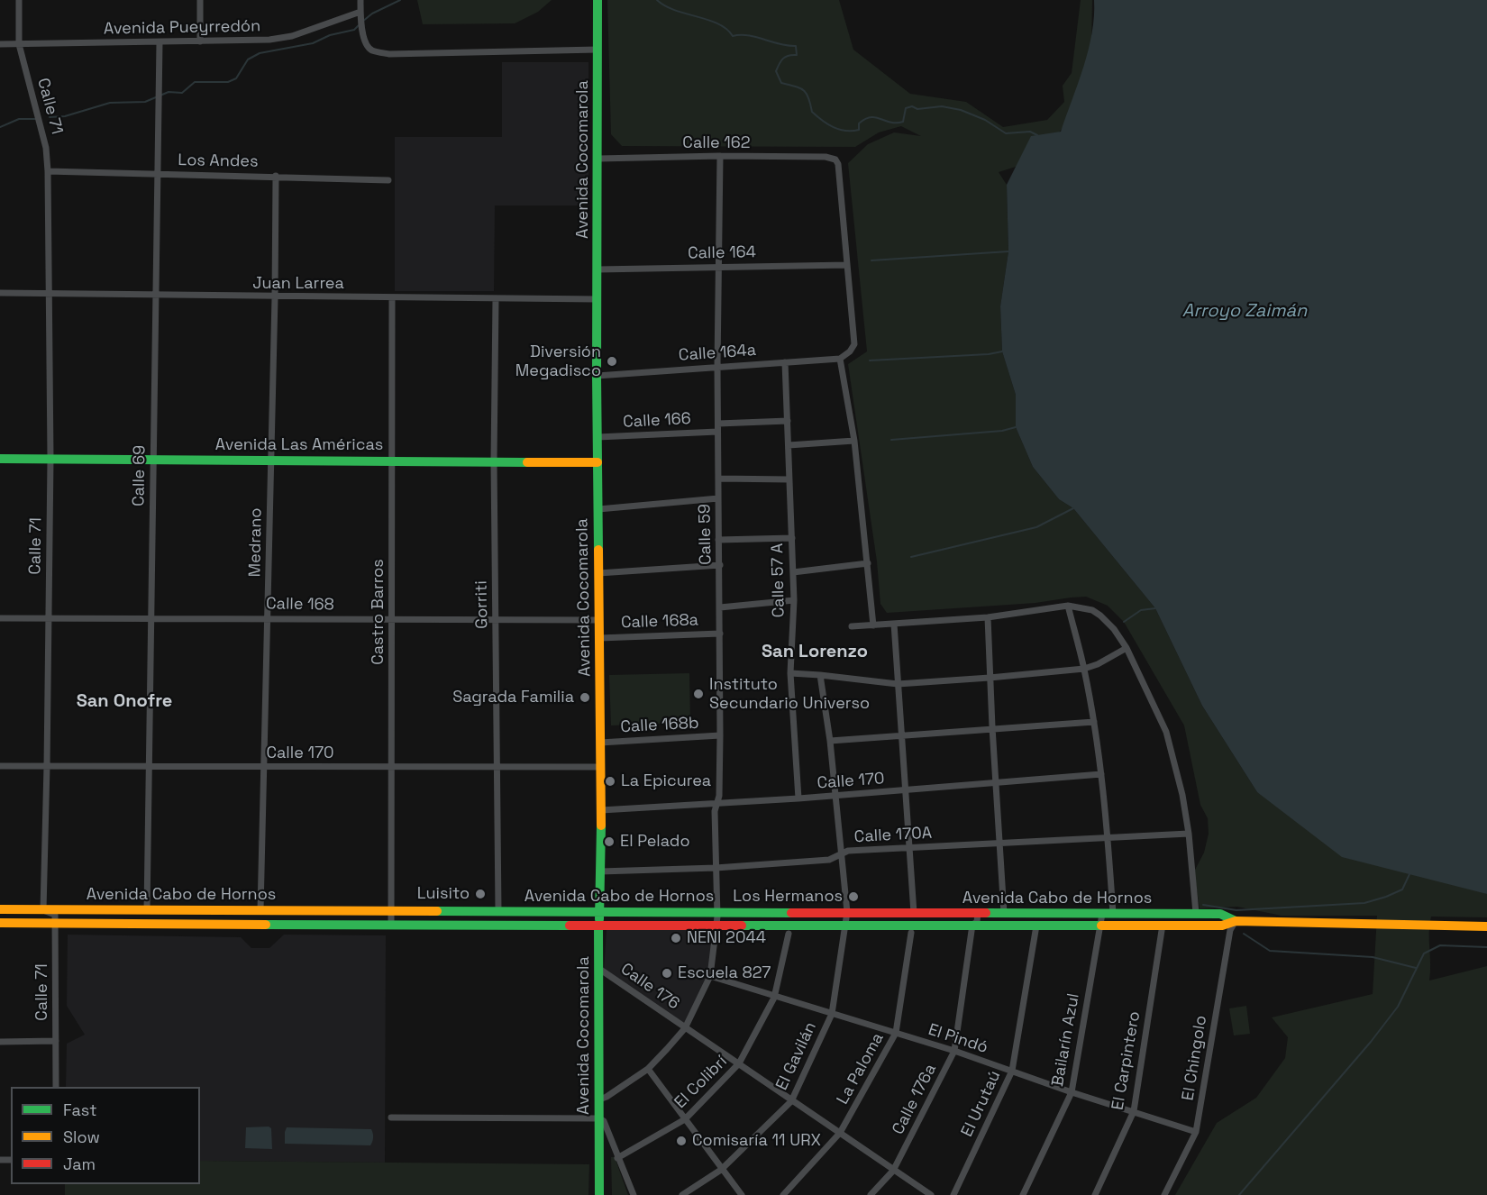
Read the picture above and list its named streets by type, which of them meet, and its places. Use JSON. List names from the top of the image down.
{
  "streets": {
    "main road": ["Avenida Cocomarola", "Avenida Las Américas", "Avenida Cabo de Hornos"],
    "street": [
      "Avenida Pueyrredón",
      "Calle 71",
      "Calle 162",
      "Los Andes",
      "Calle 164",
      "Juan Larrea",
      "Calle 164a",
      "Calle 166",
      "Calle 69",
      "Calle 59",
      "Medrano",
      "Calle 57 A",
      "Calle 168",
      "Gorriti",
      "Castro Barros",
      "Calle 168a",
      "Calle 168b",
      "Calle 170",
      "Calle 170A",
      "Calle 176",
      "El Pindó",
      "Bailarín Azul",
      "El Gavilán",
      "El Chingolo",
      "El Carpintero",
      "La Paloma",
      "El Colibrí",
      "Calle 176a",
      "El Urutaú"
    ]
  },
  "crossings": [
    ["Avenida Pueyrredón", "Calle 71"],
    ["Avenida Pueyrredón", "Calle 69"],
    ["Calle 71", "Los Andes"],
    ["Calle 71", "Juan Larrea"],
    ["Calle 71", "Avenida Las Américas"],
    ["Calle 71", "Calle 168"],
    ["Calle 71", "Calle 170"],
    ["Calle 71", "Avenida Cabo de Hornos"],
    ["Calle 162", "Avenida Cocomarola"],
    ["Calle 162", "Calle 164"],
    ["Calle 162", "Calle 59"],
    ["Avenida Cocomarola", "Calle 164"],
    ["Avenida Cocomarola", "Juan Larrea"],
    ["Avenida Cocomarola", "Calle 164a"],
    ["Avenida Cocomarola", "Calle 166"],
    ["Avenida Cocomarola", "Avenida Las Américas"],
    ["Avenida Cocomarola", "Calle 59"],
    ["Avenida Cocomarola", "Calle 168"],
    ["Avenida Cocomarola", "Calle 168a"],
    ["Avenida Cocomarola", "Calle 168b"],
    ["Avenida Cocomarola", "Calle 170"],
    ["Avenida Cocomarola", "Calle 170A"],
    ["Avenida Cocomarola", "Avenida Cabo de Hornos"],
    ["Avenida Cocomarola", "Calle 176"],
    ["Los Andes", "Calle 69"],
    ["Los Andes", "Medrano"],
    ["Calle 164", "Calle 59"],
    ["Juan Larrea", "Calle 69"],
    ["Juan Larrea", "Medrano"],
    ["Juan Larrea", "Gorriti"],
    ["Juan Larrea", "Castro Barros"],
    ["Calle 164a", "Calle 59"],
    ["Calle 164a", "Calle 57 A"],
    ["Calle 166", "Calle 59"],
    ["Avenida Las Américas", "Calle 69"],
    ["Avenida Las Américas", "Medrano"],
    ["Avenida Las Américas", "Gorriti"],
    ["Avenida Las Américas", "Castro Barros"],
    ["Calle 69", "Calle 168"],
    ["Calle 69", "Calle 170"],
    ["Calle 69", "Avenida Cabo de Hornos"],
    ["Calle 59", "Calle 168a"],
    ["Calle 59", "Calle 168b"],
    ["Calle 59", "Calle 170"],
    ["Calle 59", "Calle 170A"],
    ["Calle 59", "Avenida Cabo de Hornos"],
    ["Calle 59", "Calle 176"],
    ["Calle 59", "El Pindó"],
    ["Medrano", "Calle 168"],
    ["Medrano", "Calle 170"],
    ["Medrano", "Avenida Cabo de Hornos"],
    ["Calle 57 A", "Calle 170"],
    ["Calle 168", "Gorriti"],
    ["Calle 168", "Castro Barros"],
    ["Gorriti", "Calle 170"],
    ["Gorriti", "Avenida Cabo de Hornos"],
    ["Castro Barros", "Calle 170"],
    ["Castro Barros", "Avenida Cabo de Hornos"],
    ["Calle 170", "El Gavilán"],
    ["Calle 170A", "El Gavilán"],
    ["Avenida Cabo de Hornos", "Bailarín Azul"],
    ["Avenida Cabo de Hornos", "El Gavilán"],
    ["Avenida Cabo de Hornos", "El Chingolo"],
    ["Avenida Cabo de Hornos", "El Carpintero"],
    ["Avenida Cabo de Hornos", "Calle 176a"],
    ["Avenida Cabo de Hornos", "El Urutaú"],
    ["Calle 176", "El Gavilán"],
    ["Calle 176", "La Paloma"],
    ["Calle 176", "El Colibrí"],
    ["Calle 176", "Calle 176a"],
    ["El Pindó", "Bailarín Azul"],
    ["El Pindó", "El Gavilán"],
    ["El Pindó", "El Chingolo"],
    ["El Pindó", "El Carpintero"],
    ["El Pindó", "La Paloma"],
    ["El Pindó", "El Colibrí"],
    ["El Pindó", "Calle 176a"],
    ["El Pindó", "El Urutaú"]
  ],
  "districts": ["San Lorenzo", "San Onofre"],
  "water": ["Arroyo Zaimán"],
  "places": [
    "Diversión Megadisco",
    "Instituto Secundario Universo",
    "Sagrada Familia",
    "La Epicurea",
    "El Pelado",
    "Luisito",
    "Los Hermanos",
    "NENI 2044",
    "Escuela 827",
    "Comisaría 11 URX"
  ],
  "legend": ["Fast", "Slow", "Jam"]
}
